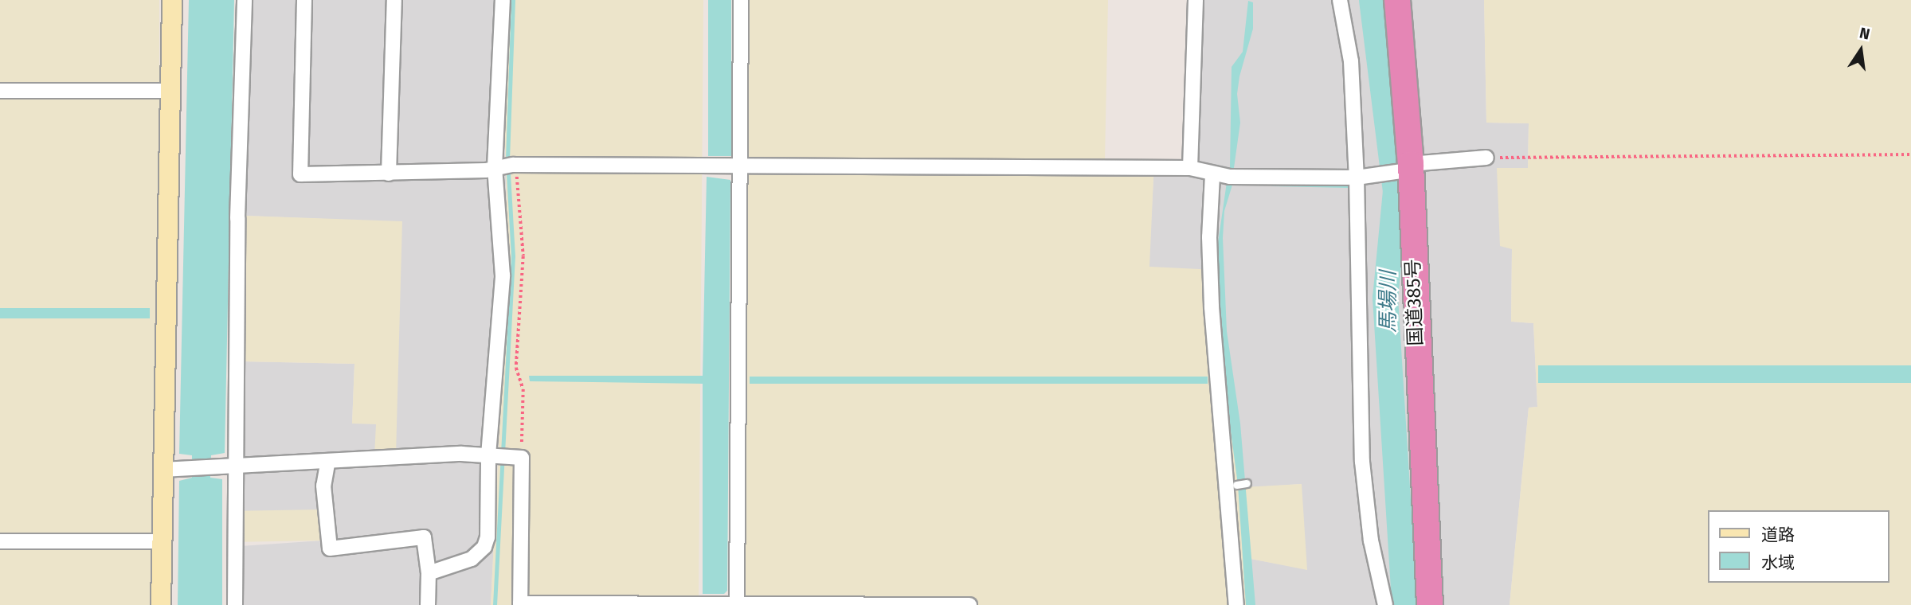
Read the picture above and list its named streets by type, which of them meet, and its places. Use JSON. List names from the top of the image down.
{
  "streets": {
    "highway": ["国道385号"]
  },
  "water": ["馬場川"],
  "legend": ["道路", "水域"],
  "north": "top"
}
